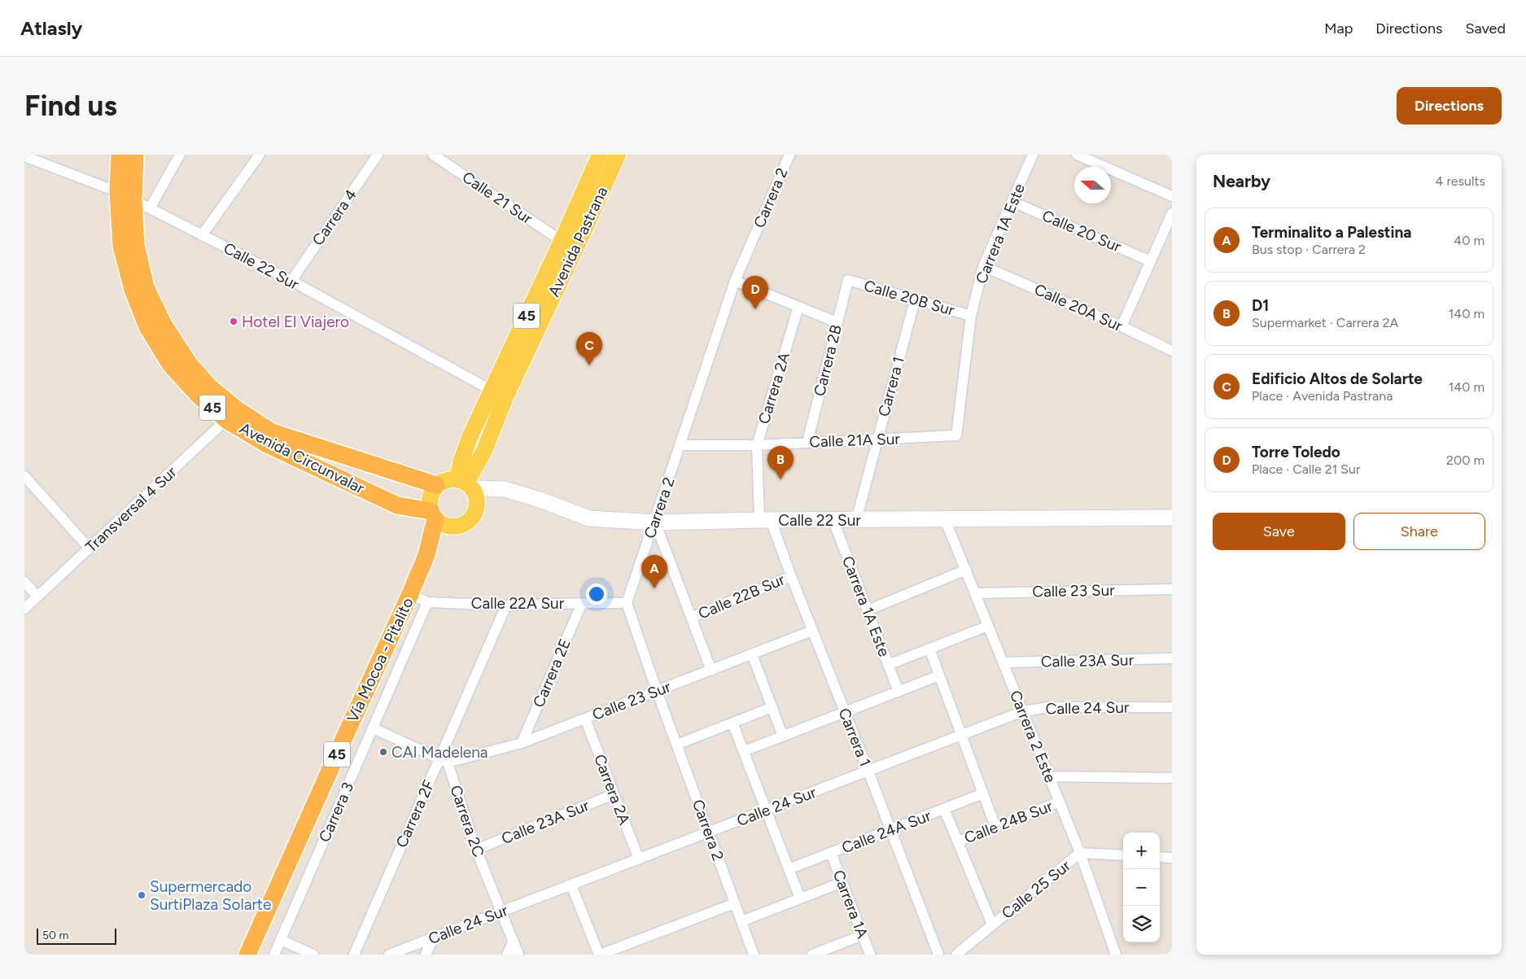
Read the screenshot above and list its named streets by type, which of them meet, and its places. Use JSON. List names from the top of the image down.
{
  "streets": {
    "highway": ["45", "Avenida Circunvalar", "Vía Mocoa - Pitalito"],
    "main road": ["Avenida Pastrana", "Calle 22 Sur"],
    "street": [
      "Calle 21 Sur",
      "Carrera 2",
      "Carrera 4",
      "Calle 20 Sur",
      "Carrera 1A Este",
      "Calle 20B Sur",
      "Calle 20A Sur",
      "Carrera 2B",
      "Carrera 1",
      "Carrera 2A",
      "Calle 21A Sur",
      "Transversal 4 Sur",
      "Calle 23 Sur",
      "Calle 22B Sur",
      "Calle 22A Sur",
      "Calle 23A Sur",
      "Carrera 2E",
      "Calle 24 Sur",
      "Carrera 2 Este",
      "Carrera 3",
      "Carrera 2F",
      "Carrera 2C",
      "Calle 24B Sur",
      "Calle 24A Sur",
      "Calle 25 Sur",
      "Carrera 1A"
    ]
  },
  "crossings": [
    ["Calle 21 Sur", "Avenida Pastrana"],
    ["Carrera 2", "Calle 22 Sur"],
    ["Carrera 2", "Calle 21A Sur"],
    ["Carrera 2", "Calle 23 Sur"],
    ["Carrera 2", "Calle 22A Sur"],
    ["Carrera 2", "Calle 24 Sur"],
    ["Carrera 4", "Calle 22 Sur"],
    ["Calle 20 Sur", "Carrera 1A Este"],
    ["Carrera 1A Este", "Calle 22 Sur"],
    ["Carrera 1A Este", "Calle 20B Sur"],
    ["Carrera 1A Este", "Calle 20A Sur"],
    ["Carrera 1A Este", "Calle 21A Sur"],
    ["Avenida Pastrana", "Calle 22 Sur"],
    ["Avenida Pastrana", "Avenida Circunvalar"],
    ["Avenida Pastrana", "Vía Mocoa - Pitalito"],
    ["Calle 22 Sur", "Carrera 1"],
    ["Calle 22 Sur", "Carrera 2A"],
    ["Calle 22 Sur", "Avenida Circunvalar"],
    ["Calle 22 Sur", "Vía Mocoa - Pitalito"],
    ["Calle 22 Sur", "Carrera 2 Este"],
    ["Calle 20B Sur", "Carrera 2B"],
    ["Calle 20B Sur", "Carrera 1"],
    ["Carrera 2B", "Calle 21A Sur"],
    ["Carrera 1", "Carrera 2A"],
    ["Carrera 1", "Calle 21A Sur"],
    ["Carrera 1", "Calle 23 Sur"],
    ["Carrera 1", "Calle 22B Sur"],
    ["Carrera 1", "Calle 24 Sur"],
    ["Carrera 1", "Calle 24A Sur"],
    ["Carrera 2A", "Calle 21A Sur"],
    ["Carrera 2A", "Calle 23 Sur"],
    ["Carrera 2A", "Calle 23A Sur"],
    ["Carrera 2A", "Calle 24 Sur"],
    ["Avenida Circunvalar", "Transversal 4 Sur"],
    ["Avenida Circunvalar", "Vía Mocoa - Pitalito"],
    ["Calle 23 Sur", "Carrera 2E"],
    ["Calle 23 Sur", "Carrera 2 Este"],
    ["Calle 23 Sur", "Carrera 2F"],
    ["Calle 23 Sur", "Carrera 2C"],
    ["Calle 22A Sur", "Vía Mocoa - Pitalito"],
    ["Calle 22A Sur", "Carrera 2E"],
    ["Calle 22A Sur", "Carrera 3"],
    ["Calle 22A Sur", "Carrera 2F"],
    ["Calle 23A Sur", "Carrera 2 Este"],
    ["Calle 23A Sur", "Carrera 2C"],
    ["Calle 24 Sur", "Carrera 2 Este"],
    ["Calle 24 Sur", "Carrera 2C"],
    ["Carrera 2 Este", "Calle 24B Sur"],
    ["Carrera 2 Este", "Calle 25 Sur"],
    ["Carrera 2F", "Carrera 2C"],
    ["Calle 24A Sur", "Carrera 1A"]
  ],
  "places": ["Hotel El Viajero", "CAI Madelena", "Supermercado SurtiPlaza Solarte"],
  "scale_bar": "50 m",
  "north": "left",
  "page": {
    "header": "Atlasly",
    "nav": ["Map", "Directions", "Saved"],
    "buttons": [
      "Directions",
      ["Save", "Share"]
    ],
    "title": "Find us",
    "heading": ["Nearby", "4 results"],
    "list": [
      {
        "mark": "A",
        "name": "Terminalito a Palestina",
        "note": "Bus stop · Carrera 2",
        "value": "40 m"
      },
      {
        "mark": "B",
        "name": "D1",
        "note": "Supermarket · Carrera 2A",
        "value": "140 m"
      },
      {
        "mark": "C",
        "name": "Edificio Altos de Solarte",
        "note": "Place · Avenida Pastrana",
        "value": "140 m"
      },
      {
        "mark": "D",
        "name": "Torre Toledo",
        "note": "Place · Calle 21 Sur",
        "value": "200 m"
      }
    ],
    "pins": [
      "D",
      "C",
      "B",
      "A"
    ],
    "map_buttons": ["+", "−"],
    "scale": "50 m"
  }
}
